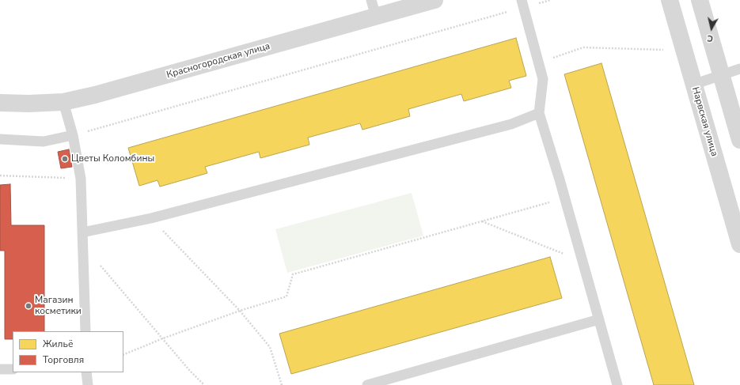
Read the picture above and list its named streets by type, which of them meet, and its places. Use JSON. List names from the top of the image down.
{
  "streets": {
    "street": ["Красногородская улица", "Нарвская улица"]
  },
  "places": ["Цветы Коломбины", "Магазин косметики"],
  "legend": ["Жильё", "Торговля"],
  "north": "bottom"
}
